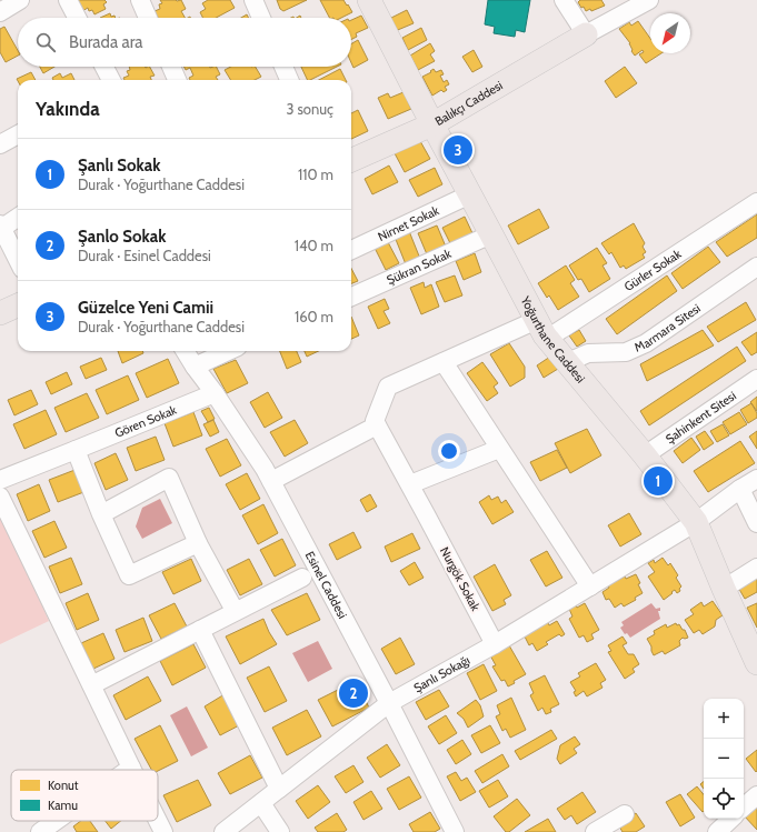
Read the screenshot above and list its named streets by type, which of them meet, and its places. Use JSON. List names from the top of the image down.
{
  "streets": {
    "main road": ["Balıkçı Caddesi", "Yoğurthane Caddesi"],
    "street": [
      "Nimet Sokak",
      "Şükran Sokak",
      "Gürler Sokak",
      "Marmara Sitesi",
      "Şahinkent Sitesi",
      "Gören Sokak",
      "Nurgök Sokak",
      "Esinel Caddesi",
      "Şanlı Sokağı"
    ]
  },
  "crossings": [
    ["Balıkçı Caddesi", "Yoğurthane Caddesi"],
    ["Nimet Sokak", "Yoğurthane Caddesi"],
    ["Şükran Sokak", "Yoğurthane Caddesi"],
    ["Gürler Sokak", "Yoğurthane Caddesi"],
    ["Gürler Sokak", "Nurgök Sokak"],
    ["Marmara Sitesi", "Yoğurthane Caddesi"],
    ["Yoğurthane Caddesi", "Şahinkent Sitesi"],
    ["Yoğurthane Caddesi", "Şanlı Sokağı"],
    ["Gören Sokak", "Esinel Caddesi"],
    ["Nurgök Sokak", "Şanlı Sokağı"],
    ["Esinel Caddesi", "Şanlı Sokağı"]
  ],
  "legend": ["Konut", "Kamu"],
  "north": "bottom left",
  "page": {
    "search": "Burada ara",
    "heading": ["Yakında", "3 sonuç"],
    "pins": ["3", "1", "2"],
    "list": [
      {
        "mark": "1",
        "name": "Şanlı Sokak",
        "note": "Durak · Yoğurthane Caddesi",
        "value": "110 m"
      },
      {
        "mark": "2",
        "name": "Şanlo Sokak",
        "note": "Durak · Esinel Caddesi",
        "value": "140 m"
      },
      {
        "mark": "3",
        "name": "Güzelce Yeni Camii",
        "note": "Durak · Yoğurthane Caddesi",
        "value": "160 m"
      }
    ],
    "map_buttons": ["+", "−"]
  }
}
